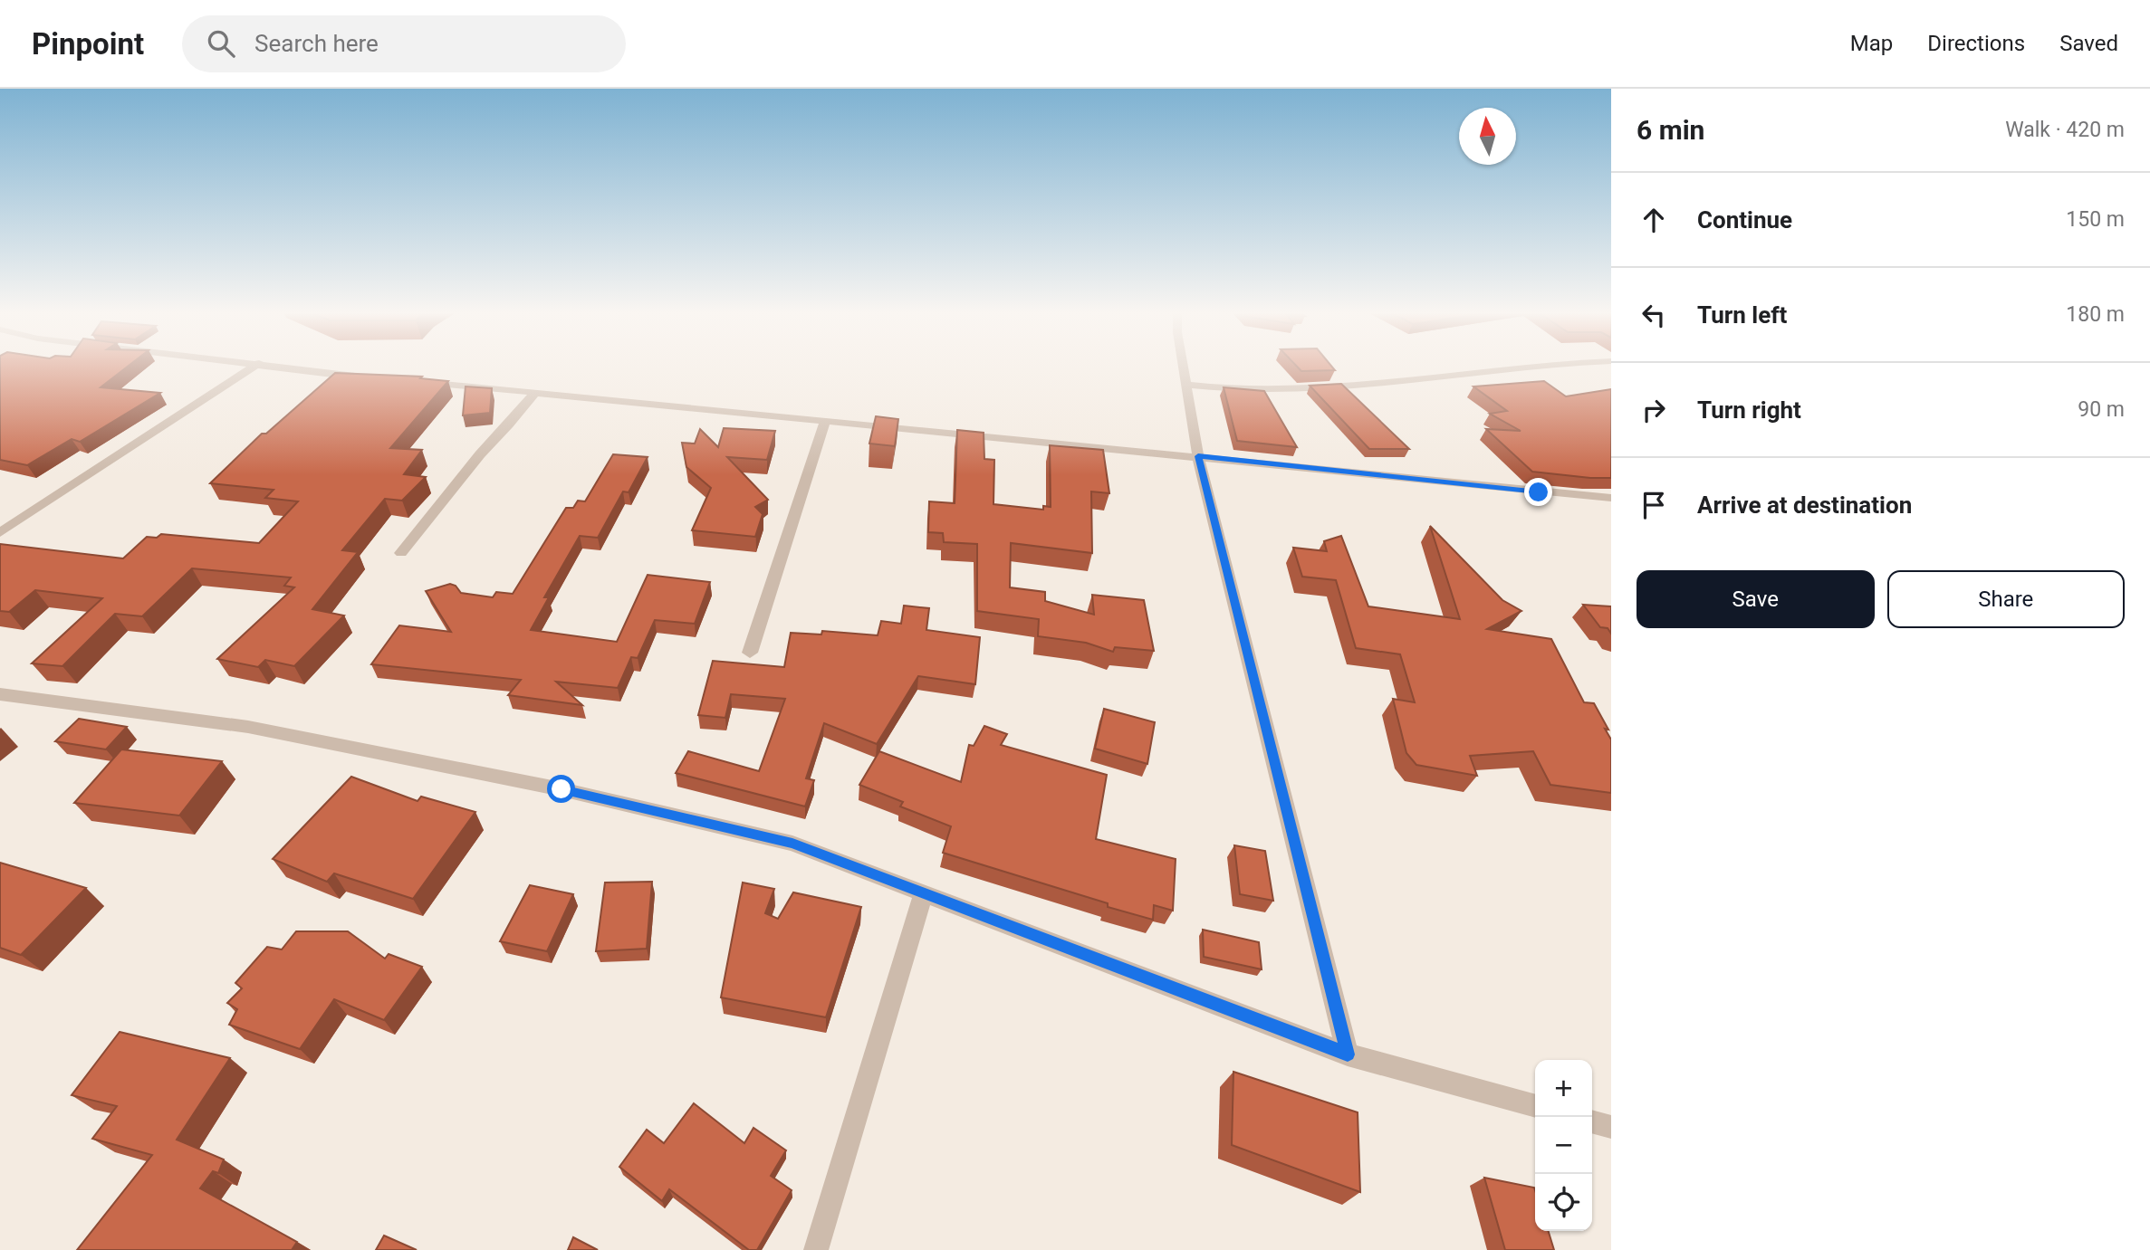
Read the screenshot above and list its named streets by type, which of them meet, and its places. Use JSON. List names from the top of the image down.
{
  "north": "top",
  "page": {
    "header": "Pinpoint",
    "search": "Search here",
    "nav": ["Map", "Directions", "Saved"],
    "heading": ["6 min", "Walk · 420 m"],
    "list": [
      ["Continue", "150 m"],
      ["Turn left", "180 m"],
      ["Turn right", "90 m"],
      "Arrive at destination"
    ],
    "buttons": ["Save", "Share"],
    "map_buttons": ["+", "−"]
  }
}
